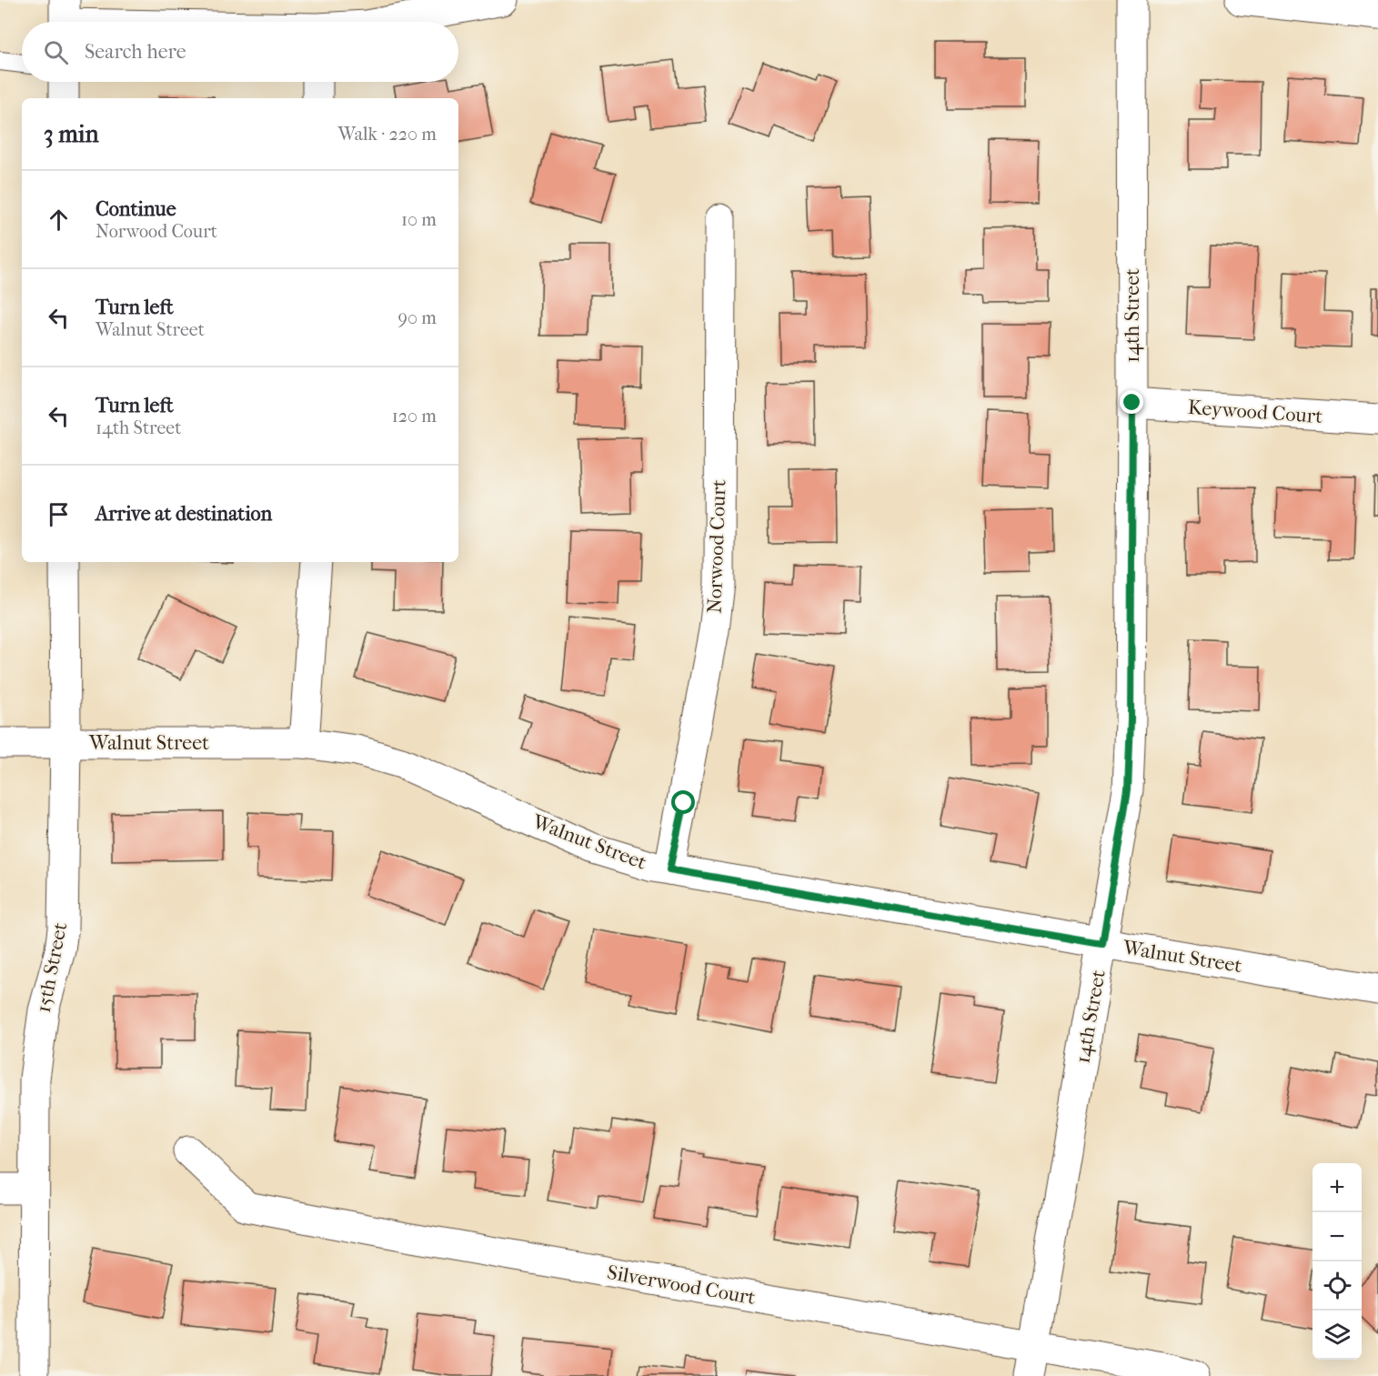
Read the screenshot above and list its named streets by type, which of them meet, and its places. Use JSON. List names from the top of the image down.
{
  "streets": {
    "street": [
      "14th Street",
      "Keywood Court",
      "Norwood Court",
      "Walnut Street",
      "15th Street",
      "Silverwood Court"
    ]
  },
  "crossings": [
    ["14th Street", "Keywood Court"],
    ["14th Street", "Walnut Street"],
    ["14th Street", "Silverwood Court"],
    ["Norwood Court", "Walnut Street"],
    ["Walnut Street", "15th Street"]
  ],
  "page": {
    "search": "Search here",
    "heading": ["3 min", "Walk · 220 m"],
    "list": [
      ["Continue", "Norwood Court", "10 m"],
      ["Turn left", "Walnut Street", "90 m"],
      ["Turn left", "14th Street", "120 m"],
      "Arrive at destination"
    ],
    "map_buttons": ["+", "−"]
  }
}
